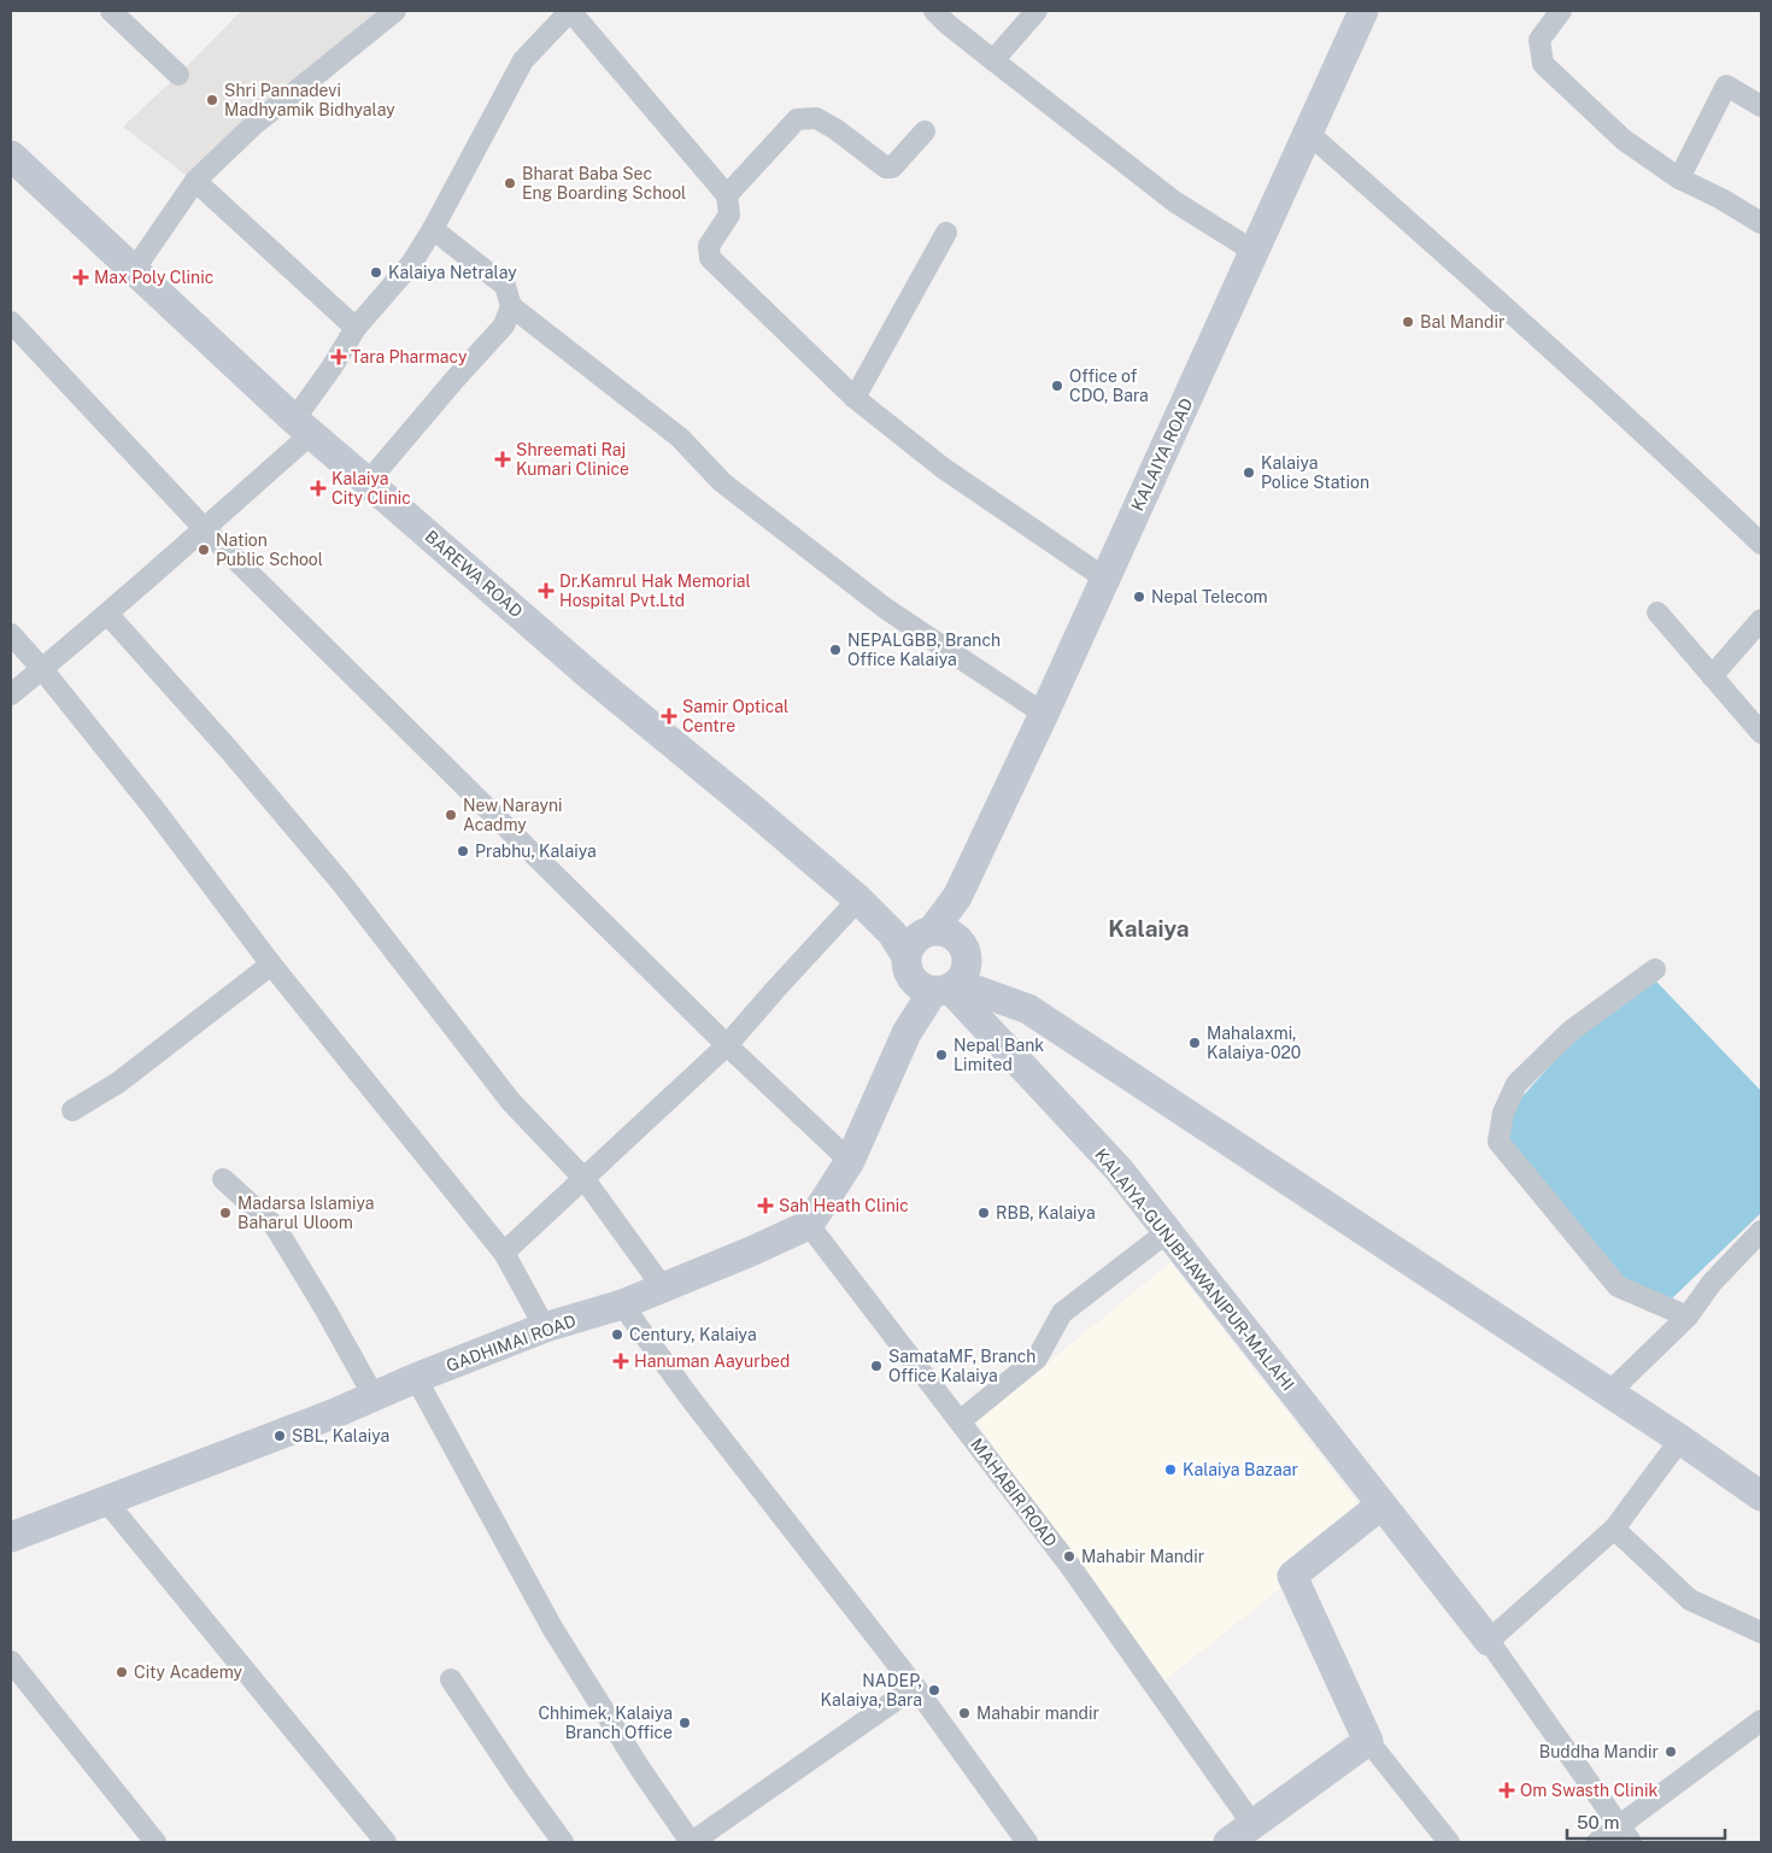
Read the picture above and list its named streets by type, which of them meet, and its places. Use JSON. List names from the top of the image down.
{
  "streets": {
    "main road": [
      "KALAIYA ROAD",
      "BAREWA ROAD",
      "KALAIYA-GUNJBHAWANIPUR-MALAHI",
      "GADHIMAI ROAD"
    ],
    "street": ["MAHABIR ROAD"]
  },
  "crossings": [
    ["BAREWA ROAD", "KALAIYA-GUNJBHAWANIPUR-MALAHI"],
    ["GADHIMAI ROAD", "MAHABIR ROAD"]
  ],
  "districts": ["Kalaiya"],
  "places": {
    "other": [
      "Shri Pannadevi Madhyamik Bidhyalay",
      "Bharat Baba Sec Eng Boarding School",
      "Kalaiya Netralay",
      "Bal Mandir",
      "Office of CDO, Bara",
      "Kalaiya Police Station",
      "Nation Public School",
      "Nepal Telecom",
      "NEPALGBB, Branch Office Kalaiya",
      "New Narayni Acadmy",
      "Prabhu, Kalaiya",
      "Mahalaxmi, Kalaiya-020",
      "Nepal Bank Limited",
      "Madarsa Islamiya Baharul Uloom",
      "RBB, Kalaiya",
      "Century, Kalaiya",
      "SamataMF, Branch Office Kalaiya",
      "SBL, Kalaiya",
      "Kalaiya Bazaar",
      "Mahabir Mandir",
      "City Academy",
      "NADEP, Kalaiya, Bara",
      "Mahabir mandir",
      "Chhimek, Kalaiya Branch Office",
      "Buddha Mandir"
    ],
    "health": [
      "Max Poly Clinic",
      "Tara Pharmacy",
      "Shreemati Raj Kumari Clinice",
      "Kalaiya City Clinic",
      "Dr.Kamrul Hak Memorial Hospital Pvt.Ltd",
      "Samir Optical Centre",
      "Sah Heath Clinic",
      "Hanuman Aayurbed",
      "Om Swasth Clinik"
    ]
  },
  "scale_bar": "50 m"
}
